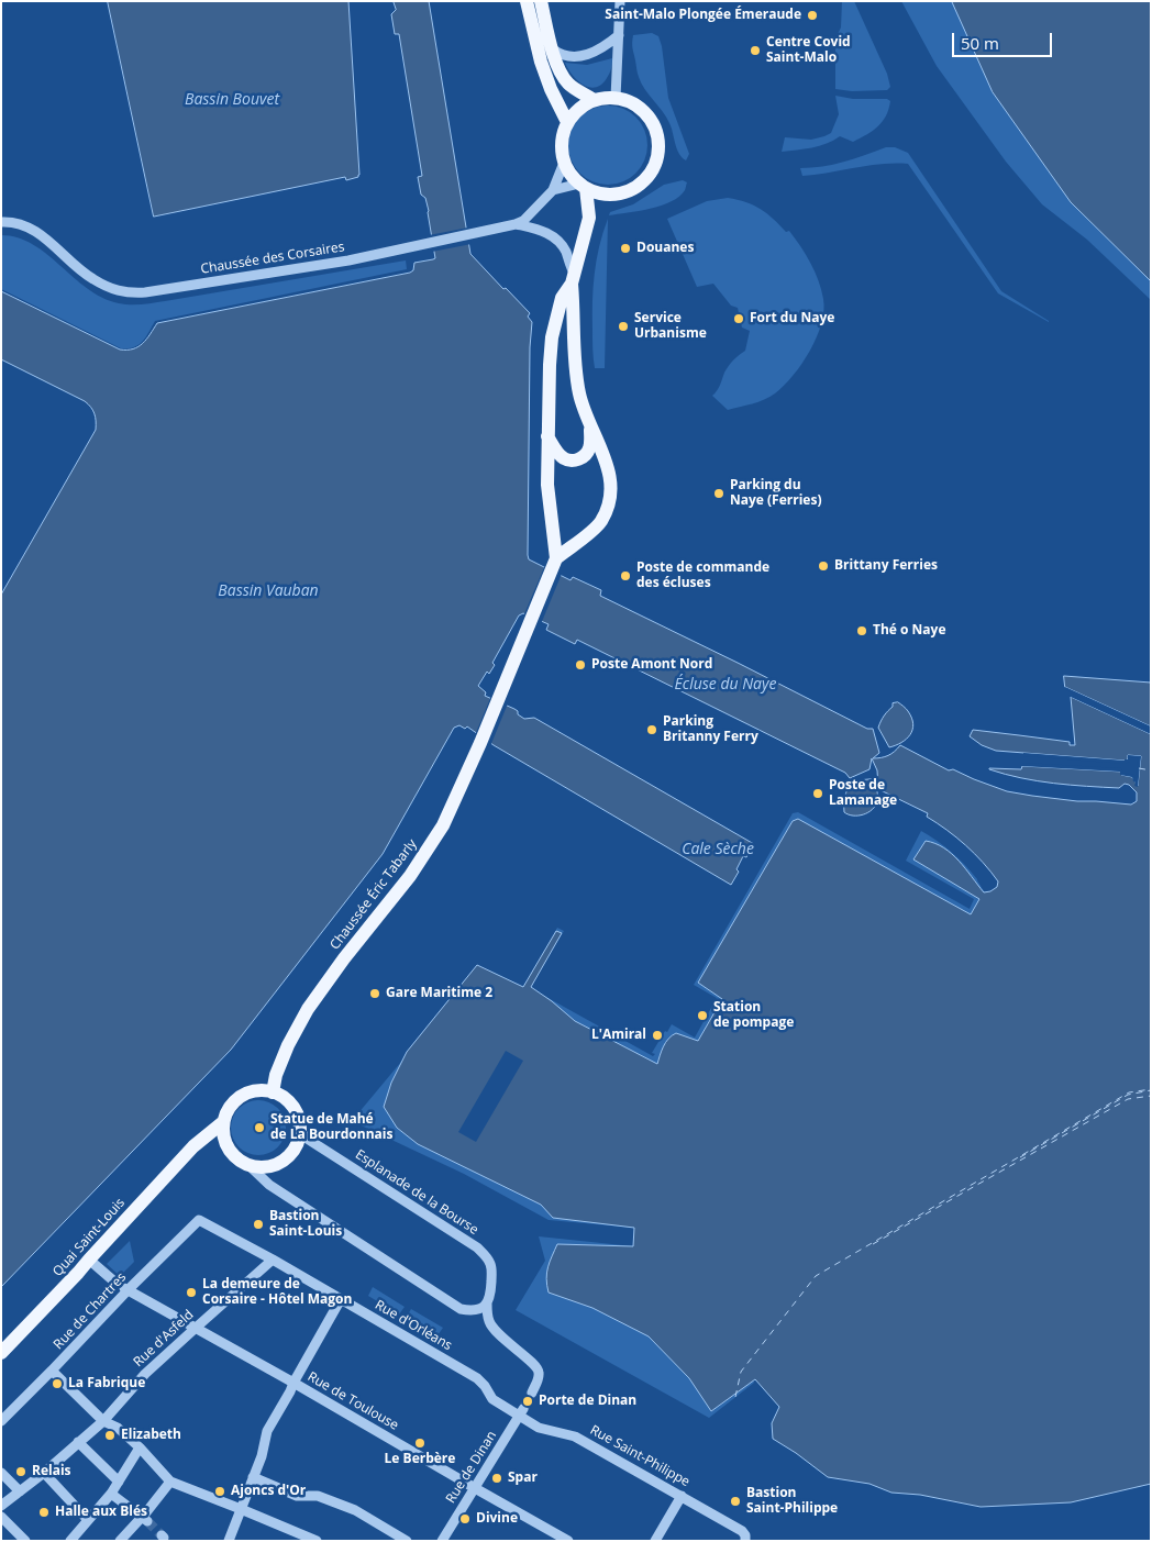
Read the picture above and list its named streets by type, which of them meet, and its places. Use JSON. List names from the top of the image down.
{
  "streets": {
    "main road": ["Chaussée Éric Tabarly", "Quai Saint-Louis"],
    "street": [
      "Chaussée des Corsaires",
      "Esplanade de la Bourse",
      "Rue de Chartres",
      "Rue d'Orléans",
      "Rue d'Asfeld",
      "Rue de Toulouse",
      "Rue Saint-Philippe",
      "Rue de Dinan"
    ]
  },
  "crossings": [
    ["Chaussée des Corsaires", "Chaussée Éric Tabarly"],
    ["Chaussée Éric Tabarly", "Esplanade de la Bourse"],
    ["Chaussée Éric Tabarly", "Quai Saint-Louis"],
    ["Esplanade de la Bourse", "Quai Saint-Louis"],
    ["Rue de Chartres", "Rue d'Orléans"],
    ["Rue de Chartres", "Rue de Toulouse"],
    ["Rue d'Orléans", "Rue d'Asfeld"],
    ["Rue d'Orléans", "Rue Saint-Philippe"],
    ["Rue d'Orléans", "Rue de Dinan"],
    ["Rue d'Asfeld", "Rue de Toulouse"],
    ["Rue de Toulouse", "Rue de Dinan"],
    ["Rue Saint-Philippe", "Rue de Dinan"]
  ],
  "water": [
    "Bassin Bouvet",
    "Bassin Vauban",
    "Écluse du Naye",
    "Cale Sèche"
  ],
  "places": [
    "Saint-Malo Plongée Émeraude",
    "Centre Covid Saint-Malo",
    "Douanes",
    "Fort du Naye",
    "Service Urbanisme",
    "Parking du Naye (Ferries)",
    "Brittany Ferries",
    "Poste de commande des écluses",
    "Thé o Naye",
    "Poste Amont Nord",
    "Parking Britanny Ferry",
    "Poste de Lamanage",
    "Gare Maritime 2",
    "Station de pompage",
    "L'Amiral",
    "Statue de Mahé de La Bourdonnais",
    "Bastion Saint-Louis",
    "La demeure de Corsaire - Hôtel Magon",
    "La Fabrique",
    "Porte de Dinan",
    "Elizabeth",
    "Le Berbère",
    "Relais",
    "Spar",
    "Ajoncs d'Or",
    "Bastion Saint-Philippe",
    "Halle aux Blés",
    "Divine"
  ],
  "scale_bar": "50 m"
}
